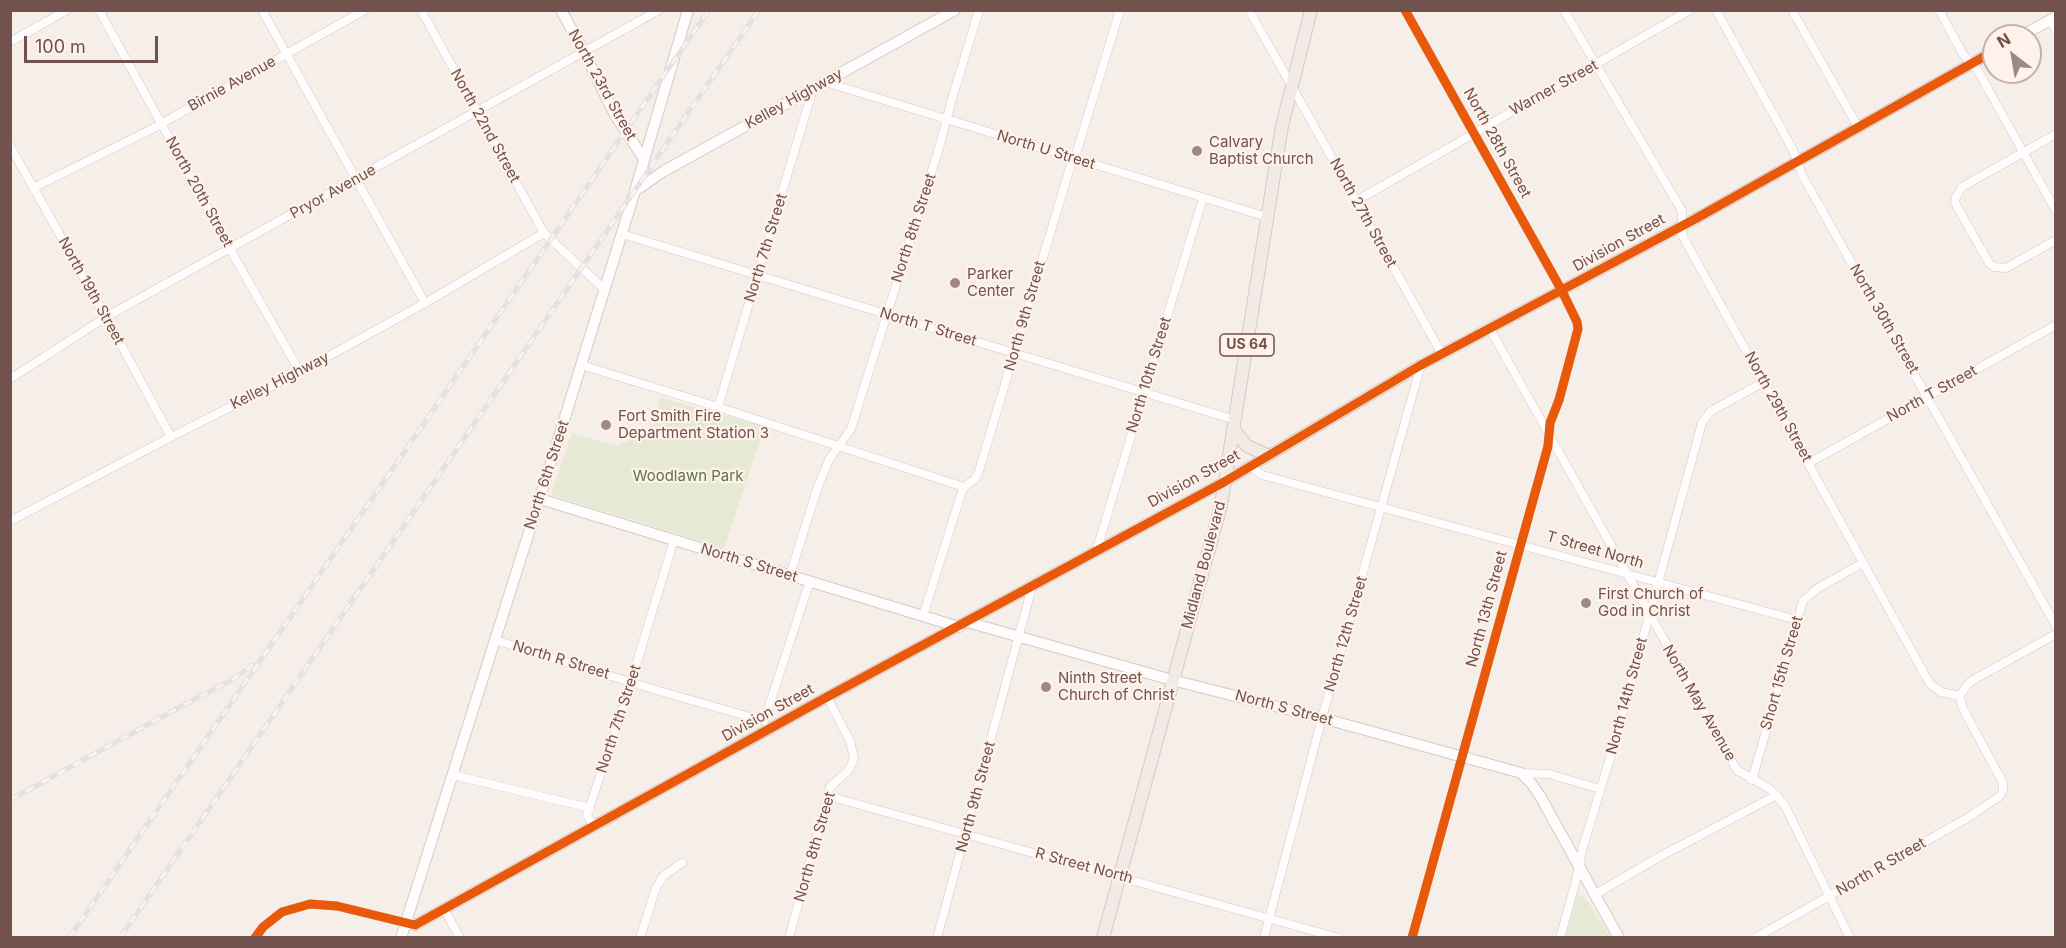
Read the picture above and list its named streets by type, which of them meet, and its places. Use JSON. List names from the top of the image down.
{
  "streets": {
    "main road": ["US 64", "Midland Boulevard"],
    "street": [
      "Birnie Avenue",
      "North 23rd Street",
      "Warner Street",
      "Kelley Highway",
      "North 22nd Street",
      "North 28th Street",
      "North U Street",
      "North 20th Street",
      "Pryor Avenue",
      "North 27th Street",
      "North 8th Street",
      "Division Street",
      "North 7th Street",
      "North 19th Street",
      "North 9th Street",
      "North 30th Street",
      "North T Street",
      "North 10th Street",
      "North 29th Street",
      "North 6th Street",
      "T Street North",
      "North S Street",
      "North 13th Street",
      "North 12th Street",
      "North R Street",
      "Short 15th Street",
      "North 14th Street",
      "North May Avenue",
      "R Street North"
    ]
  },
  "crossings": [
    ["Birnie Avenue", "North 20th Street"],
    ["Birnie Avenue", "North 19th Street"],
    ["North 23rd Street", "Pryor Avenue"],
    ["North 23rd Street", "North 6th Street"],
    ["Warner Street", "North 28th Street"],
    ["Warner Street", "North 27th Street"],
    ["Warner Street", "North 29th Street"],
    ["Kelley Highway", "North 22nd Street"],
    ["Kelley Highway", "North U Street"],
    ["Kelley Highway", "North 20th Street"],
    ["Kelley Highway", "North 7th Street"],
    ["Kelley Highway", "North 19th Street"],
    ["Kelley Highway", "North 6th Street"],
    ["North 22nd Street", "Pryor Avenue"],
    ["North 22nd Street", "North 6th Street"],
    ["North 28th Street", "Division Street"],
    ["North 28th Street", "North 13th Street"],
    ["North U Street", "North 8th Street"],
    ["North U Street", "North 9th Street"],
    ["North U Street", "North 10th Street"],
    ["North U Street", "Midland Boulevard"],
    ["North 20th Street", "Pryor Avenue"],
    ["Pryor Avenue", "North 19th Street"],
    ["North 27th Street", "Division Street"],
    ["North 27th Street", "Midland Boulevard"],
    ["North 8th Street", "Division Street"],
    ["North 8th Street", "North T Street"],
    ["North 8th Street", "North S Street"],
    ["North 8th Street", "R Street North"],
    ["Division Street", "North 7th Street"],
    ["Division Street", "North 9th Street"],
    ["Division Street", "North 30th Street"],
    ["Division Street", "North 10th Street"],
    ["Division Street", "North 29th Street"],
    ["Division Street", "North 6th Street"],
    ["Division Street", "T Street North"],
    ["Division Street", "North S Street"],
    ["Division Street", "Midland Boulevard"],
    ["Division Street", "North 13th Street"],
    ["Division Street", "North 12th Street"],
    ["Division Street", "North R Street"],
    ["Division Street", "North May Avenue"],
    ["North 7th Street", "North T Street"],
    ["North 7th Street", "North S Street"],
    ["North 7th Street", "North R Street"],
    ["North 9th Street", "North T Street"],
    ["North 9th Street", "North S Street"],
    ["North 9th Street", "R Street North"],
    ["North 30th Street", "North T Street"],
    ["North T Street", "North 10th Street"],
    ["North T Street", "North 29th Street"],
    ["North T Street", "North 6th Street"],
    ["North T Street", "Midland Boulevard"],
    ["North 29th Street", "North R Street"],
    ["North 29th Street", "Short 15th Street"],
    ["North 29th Street", "North 14th Street"],
    ["North 6th Street", "North S Street"],
    ["North 6th Street", "North R Street"],
    ["T Street North", "North 13th Street"],
    ["T Street North", "North 12th Street"],
    ["T Street North", "Short 15th Street"],
    ["T Street North", "North 14th Street"],
    ["T Street North", "North May Avenue"],
    ["North S Street", "Midland Boulevard"],
    ["North S Street", "North 13th Street"],
    ["North S Street", "North 12th Street"],
    ["North S Street", "North 14th Street"],
    ["Midland Boulevard", "R Street North"],
    ["North 13th Street", "North May Avenue"],
    ["North 12th Street", "R Street North"],
    ["Short 15th Street", "North May Avenue"],
    ["North 14th Street", "North May Avenue"]
  ],
  "parks": ["Woodlawn Park"],
  "places": [
    "Calvary Baptist Church",
    "Parker Center",
    "Fort Smith Fire Department Station 3",
    "First Church of God in Christ",
    "Ninth Street Church of Christ"
  ],
  "scale_bar": "100 m",
  "north": "top left"
}
